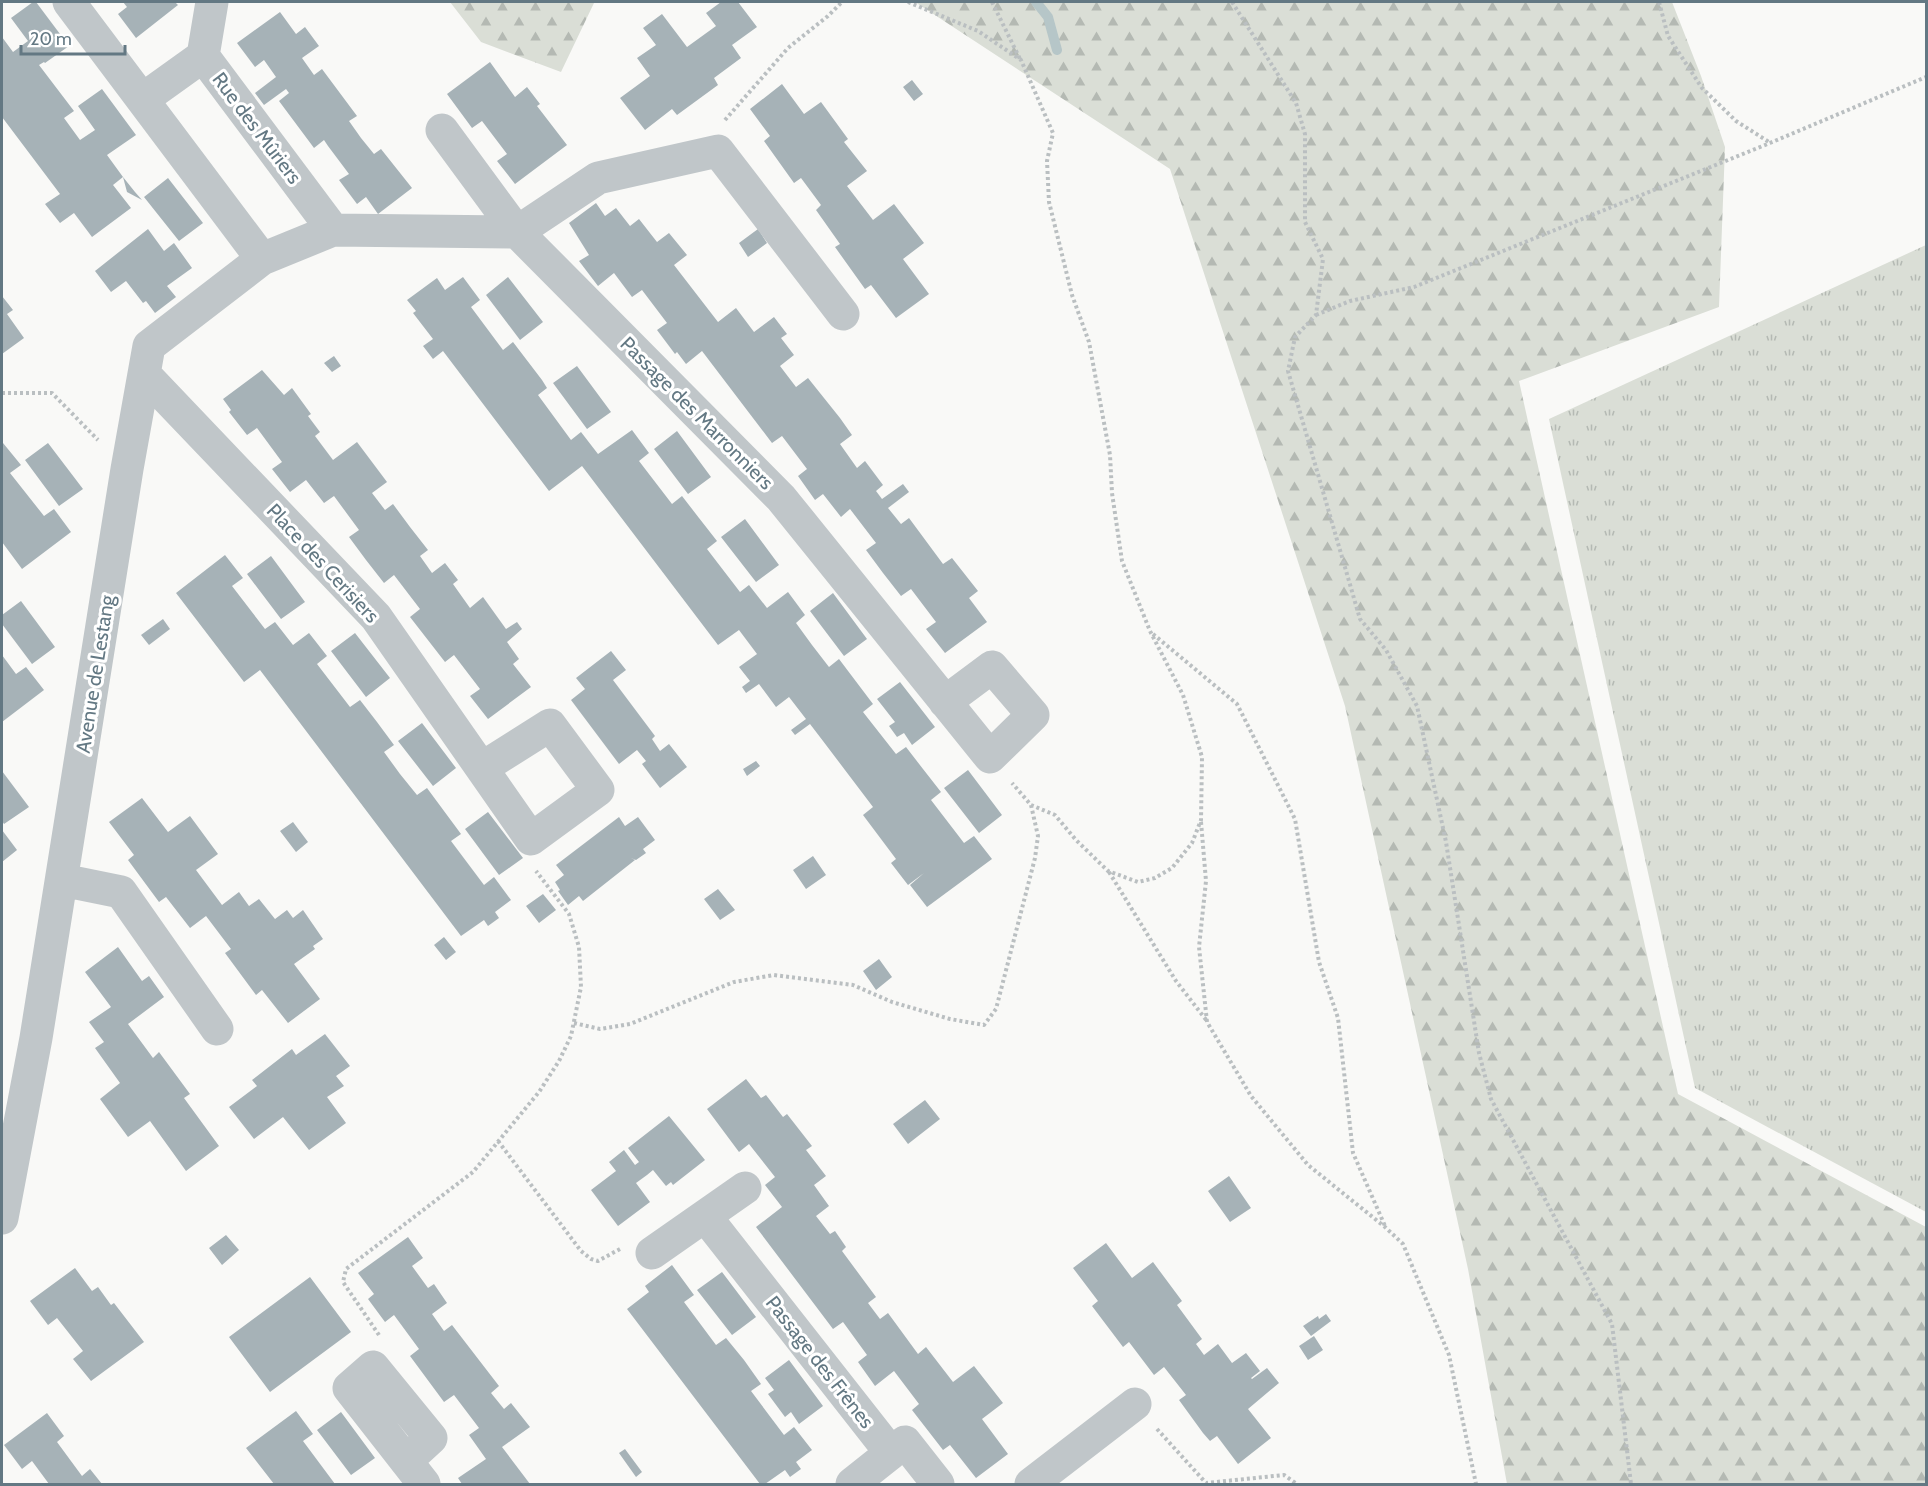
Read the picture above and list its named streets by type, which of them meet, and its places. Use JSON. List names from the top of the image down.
{
  "streets": {
    "street": [
      "Rue des Mûriers",
      "Passage des Marronniers",
      "Place des Cerisiers",
      "Avenue de Lestang",
      "Passage des Frênes"
    ]
  },
  "crossings": [
    ["Rue des Mûriers", "Avenue de Lestang"],
    ["Place des Cerisiers", "Avenue de Lestang"]
  ],
  "scale_bar": "20 m"
}
